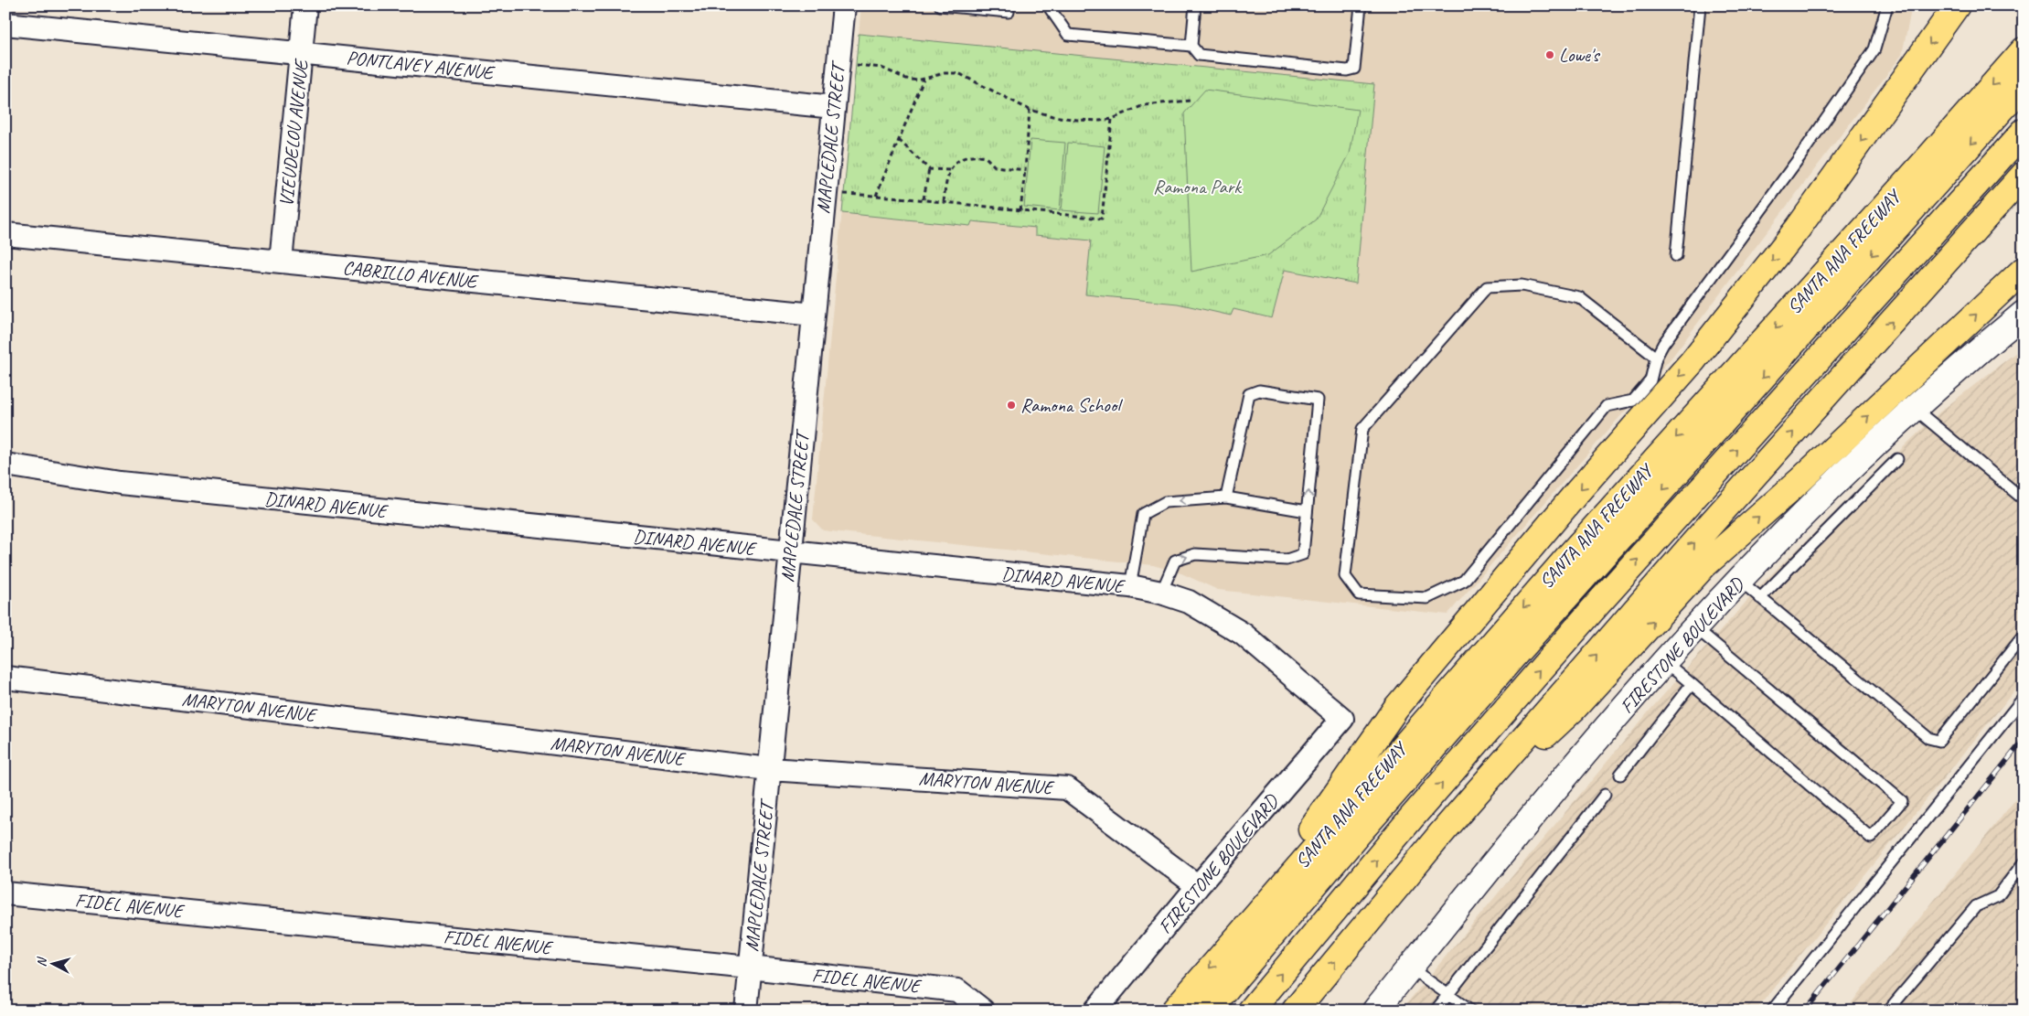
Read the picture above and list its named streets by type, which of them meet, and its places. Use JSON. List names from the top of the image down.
{
  "streets": {
    "highway": ["SANTA ANA FREEWAY"],
    "street": [
      "PONTLAVEY AVENUE",
      "VIEUDELOU AVENUE",
      "MAPLEDALE STREET",
      "CABRILLO AVENUE",
      "DINARD AVENUE",
      "FIRESTONE BOULEVARD",
      "MARYTON AVENUE",
      "FIDEL AVENUE"
    ]
  },
  "crossings": [
    ["PONTLAVEY AVENUE", "VIEUDELOU AVENUE"],
    ["PONTLAVEY AVENUE", "MAPLEDALE STREET"],
    ["VIEUDELOU AVENUE", "CABRILLO AVENUE"],
    ["MAPLEDALE STREET", "CABRILLO AVENUE"],
    ["MAPLEDALE STREET", "DINARD AVENUE"],
    ["MAPLEDALE STREET", "MARYTON AVENUE"],
    ["MAPLEDALE STREET", "FIDEL AVENUE"],
    ["DINARD AVENUE", "FIRESTONE BOULEVARD"],
    ["FIRESTONE BOULEVARD", "MARYTON AVENUE"]
  ],
  "parks": ["Ramona Park"],
  "places": ["Lowe's", "Ramona School"],
  "north": "left"
}
